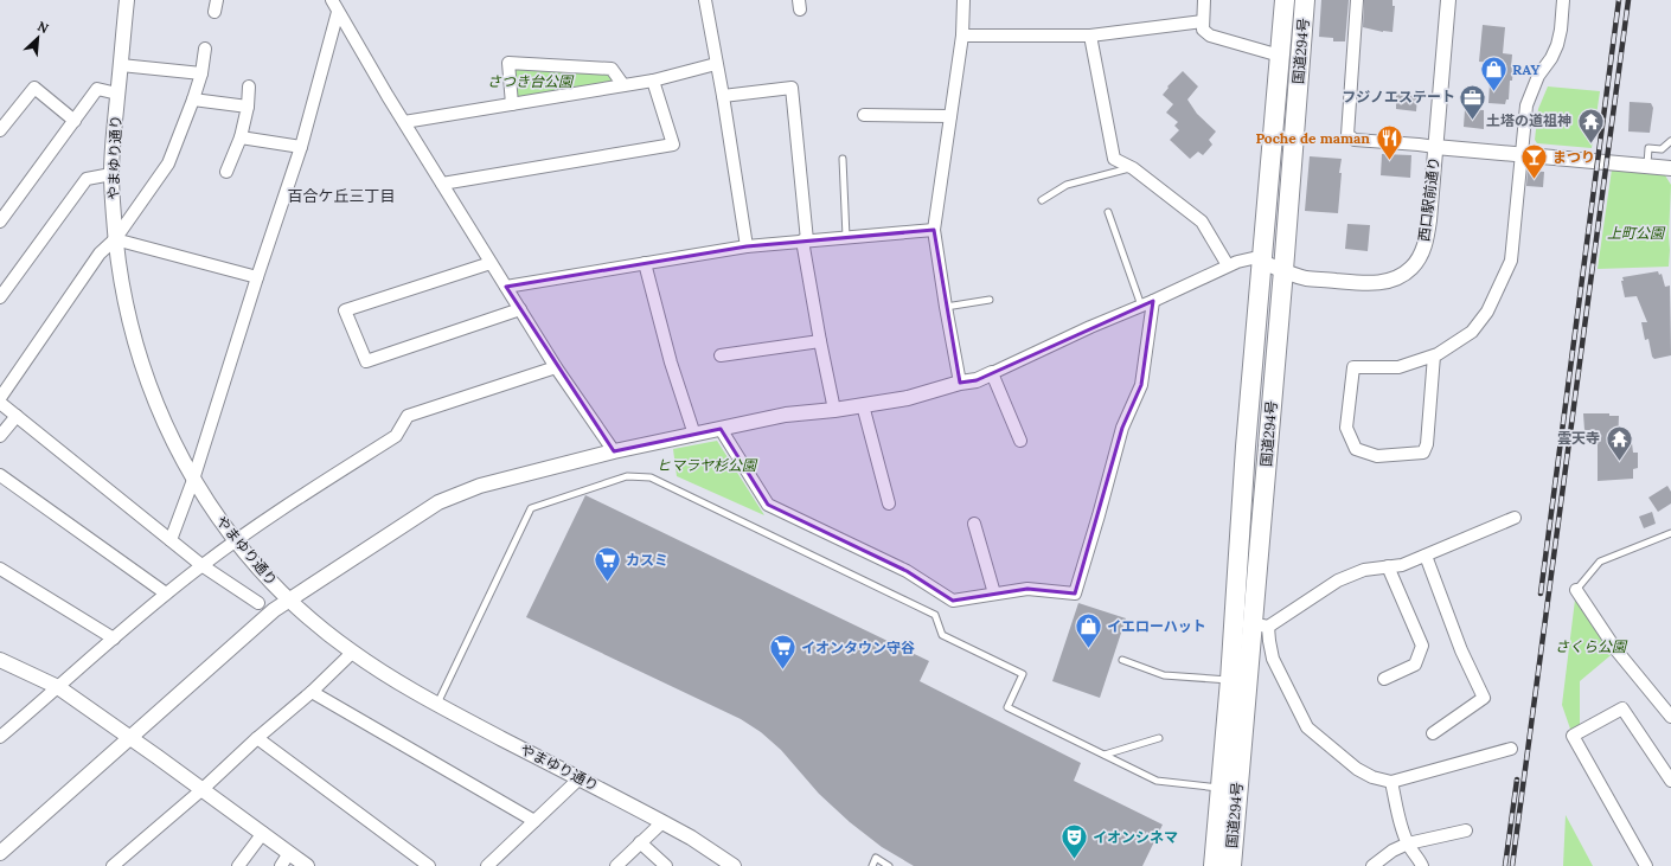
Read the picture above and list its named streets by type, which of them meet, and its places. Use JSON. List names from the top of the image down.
{
  "streets": {
    "highway": ["国道294号"],
    "street": ["やまゆり通り", "西口駅前通り"]
  },
  "crossings": [
    ["国道294号", "西口駅前通り"]
  ],
  "districts": ["百合ケ丘三丁目"],
  "parks": [
    "さつき台公園",
    "上町公園",
    "ヒマラヤ杉公園",
    "さくら公園"
  ],
  "places": {
    "shop": ["RAY", "イエローハット"],
    "office": ["フジノエステート"],
    "temple": ["土塔の道祖神", "雲天寺"],
    "restaurant": ["Poche de maman"],
    "bar": ["まつり"],
    "supermarket": ["カスミ", "イオンタウン守谷"],
    "theatre": ["イオンシネマ"]
  },
  "north": "top right"
}
